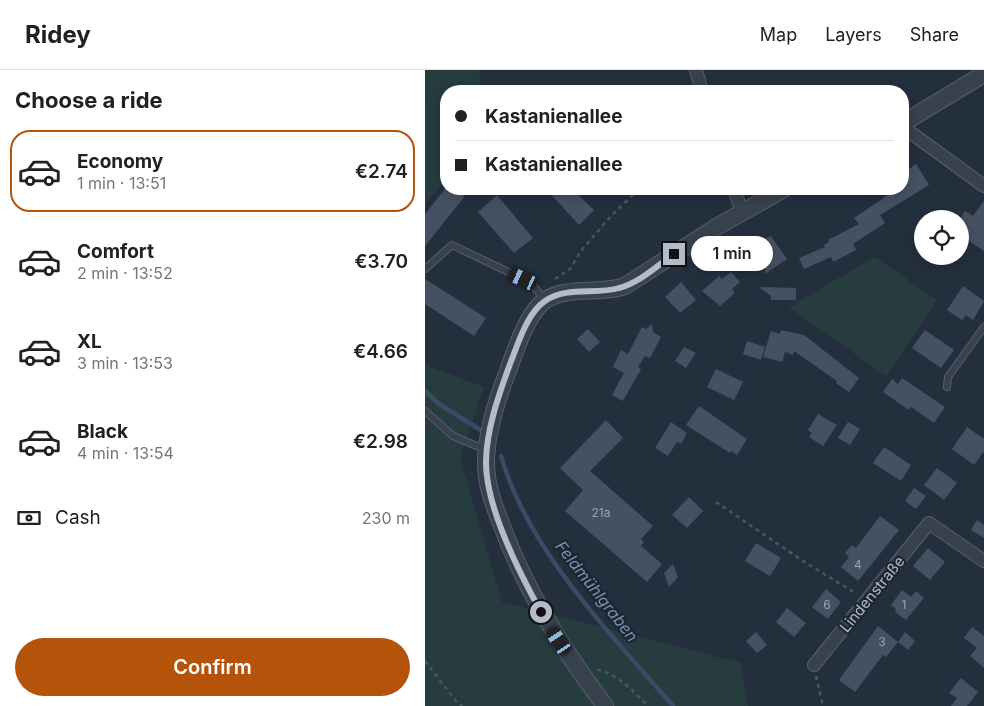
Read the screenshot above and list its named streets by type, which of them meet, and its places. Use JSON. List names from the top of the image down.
{
  "streets": {
    "street": ["Lindenstraße"]
  },
  "water": ["Feldmühlgraben"],
  "house_numbers": [
    "21a",
    "4",
    "6",
    "1",
    "3"
  ],
  "page": {
    "header": "Ridey",
    "nav": ["Map", "Layers", "Share"],
    "heading": "Choose a ride",
    "banner": ["Kastanienallee", "Kastanienallee"],
    "list": [
      {
        "name": "Economy",
        "note": "1 min · 13:51",
        "value": "€2.74"
      },
      {
        "name": "Comfort",
        "note": "2 min · 13:52",
        "value": "€3.70"
      },
      {
        "name": "XL",
        "note": "3 min · 13:53",
        "value": "€4.66"
      },
      {
        "name": "Black",
        "note": "4 min · 13:54",
        "value": "€2.98"
      }
    ],
    "bubble": "1 min",
    "pay": ["Cash", "230 m"],
    "buttons": "Confirm"
  }
}
